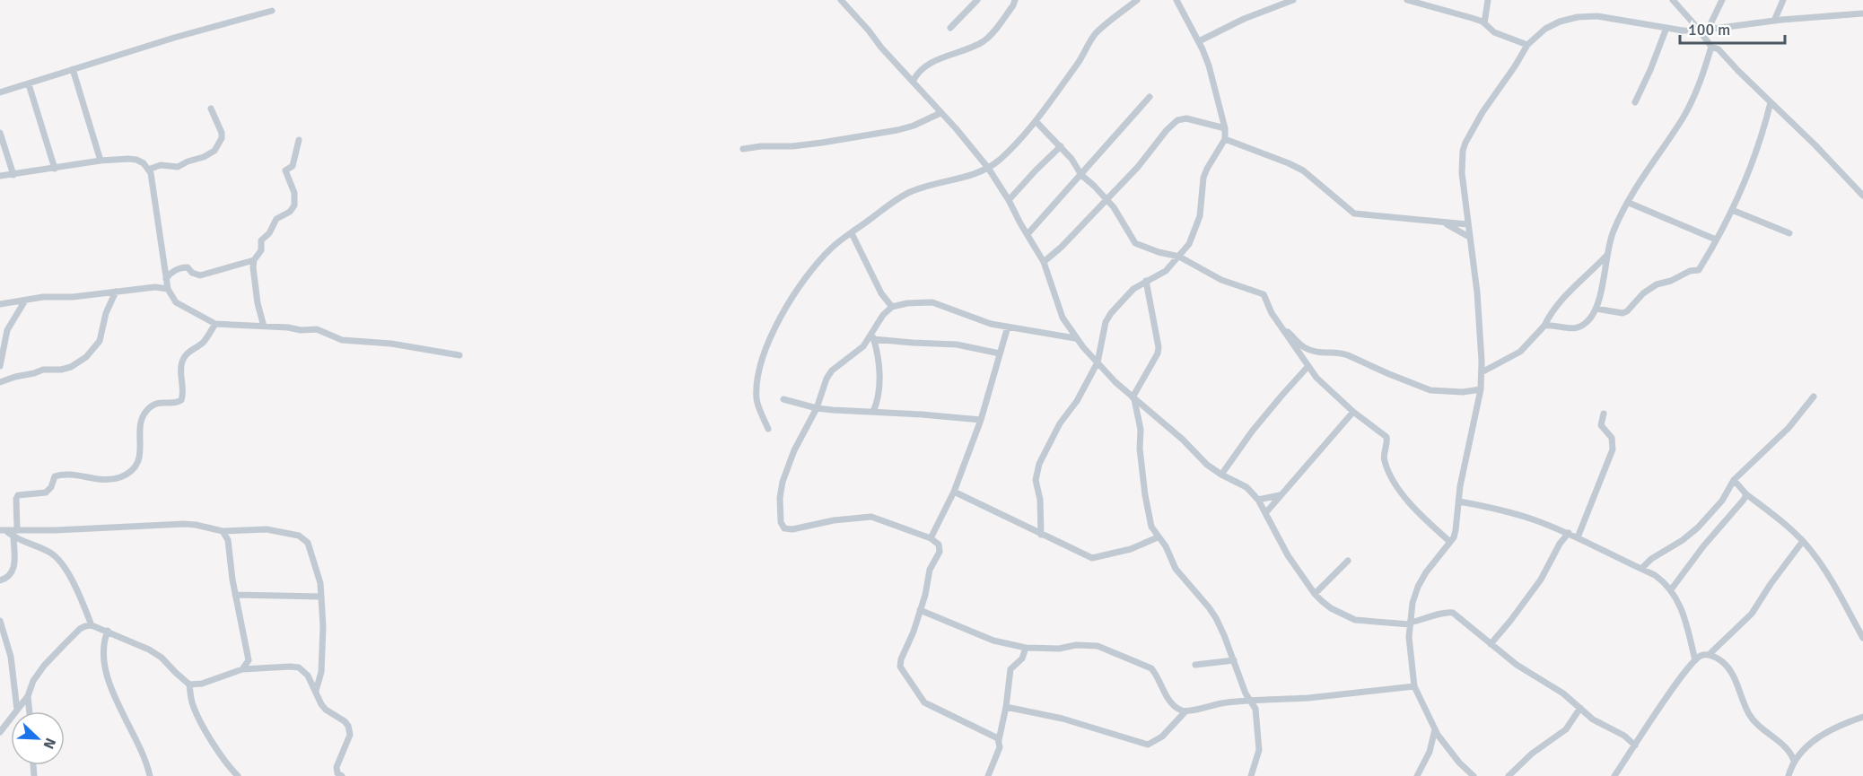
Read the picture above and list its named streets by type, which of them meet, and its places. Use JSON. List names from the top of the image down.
{
  "scale_bar": "100 m",
  "north": "bottom right"
}
